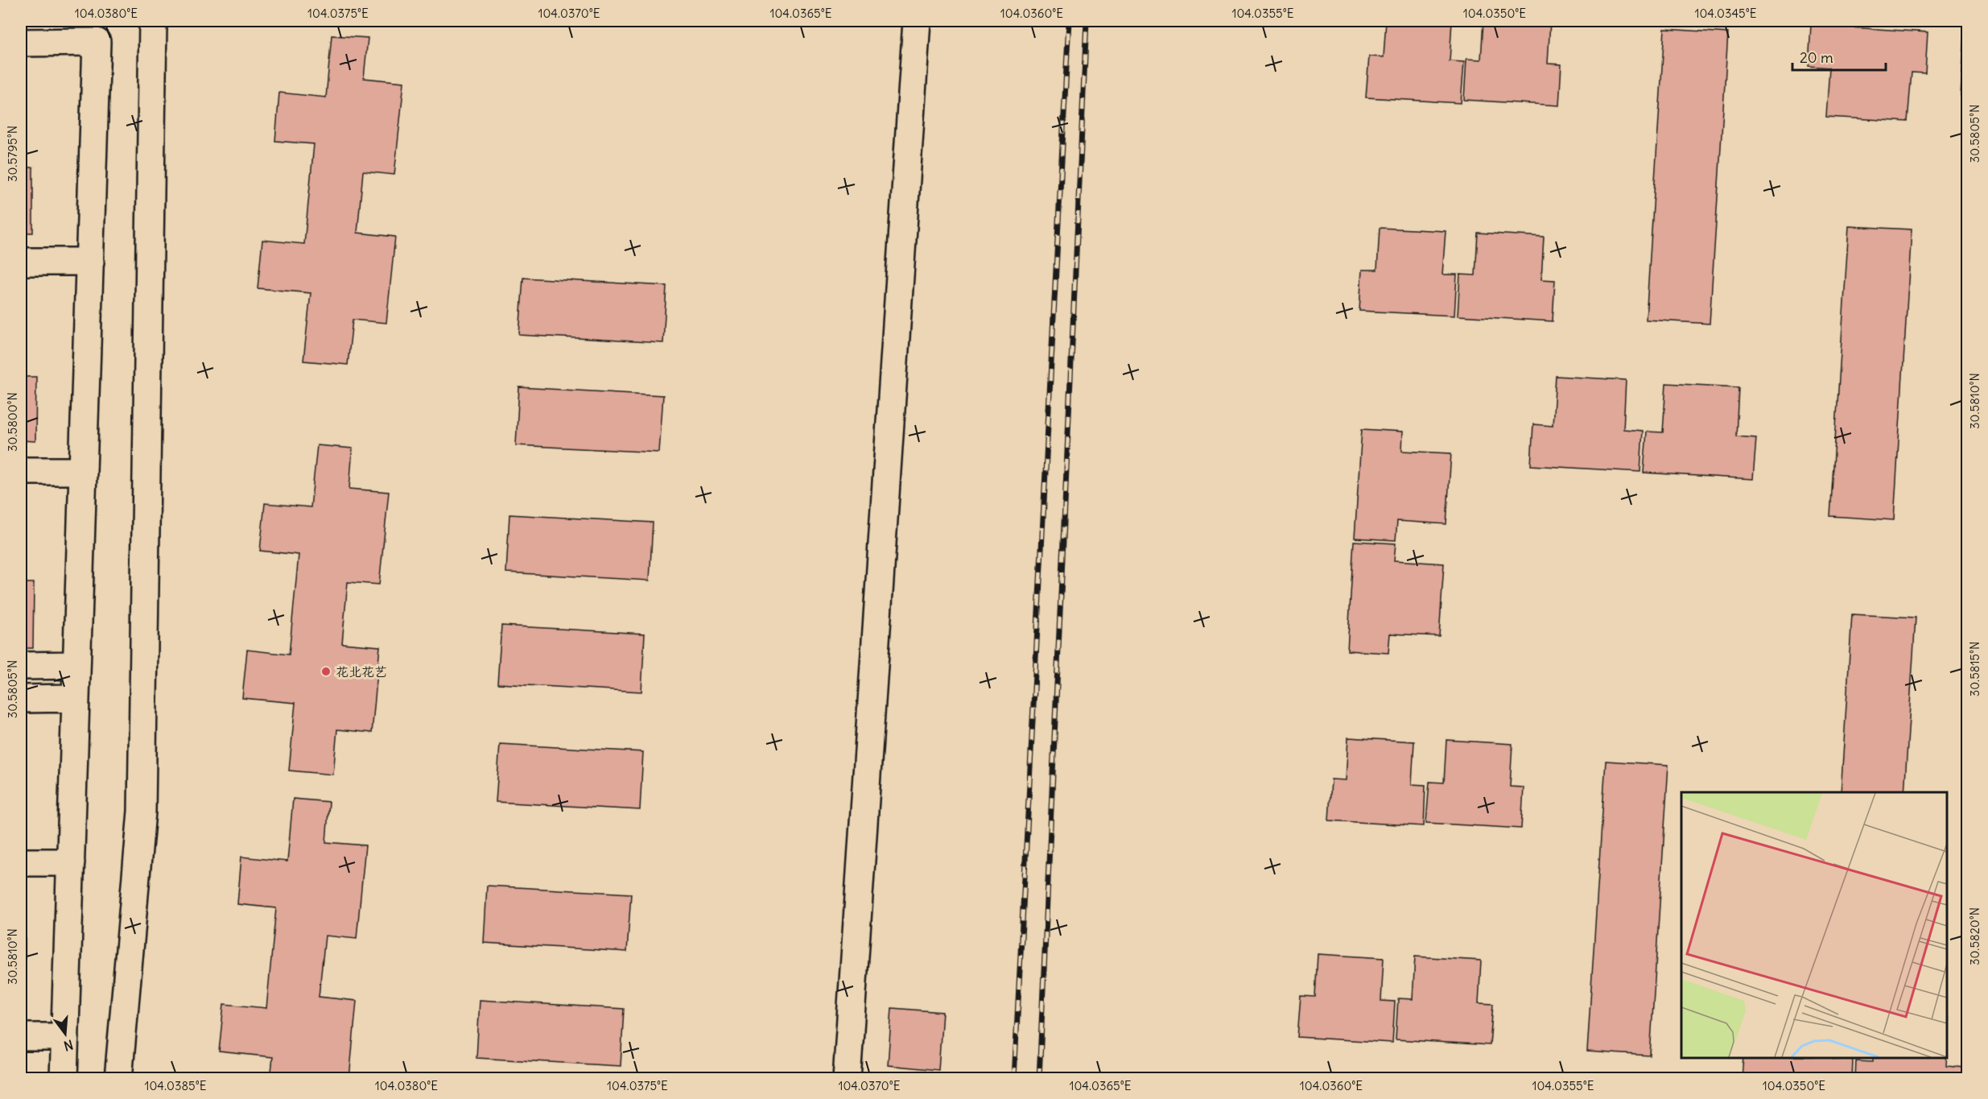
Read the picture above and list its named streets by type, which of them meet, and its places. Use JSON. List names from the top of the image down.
{
  "places": ["花北花艺"],
  "scale_bar": "20 m",
  "north": "bottom",
  "coordinates": [
    "104.0380°E",
    "104.0375°E",
    "104.0370°E",
    "104.0365°E",
    "104.0360°E",
    "104.0355°E",
    "104.0350°E",
    "104.0345°E",
    "30.5805°N",
    "30.5795°N",
    "30.5810°N",
    "30.5800°N",
    "30.5815°N",
    "30.5820°N",
    "104.0385°E"
  ]
}
